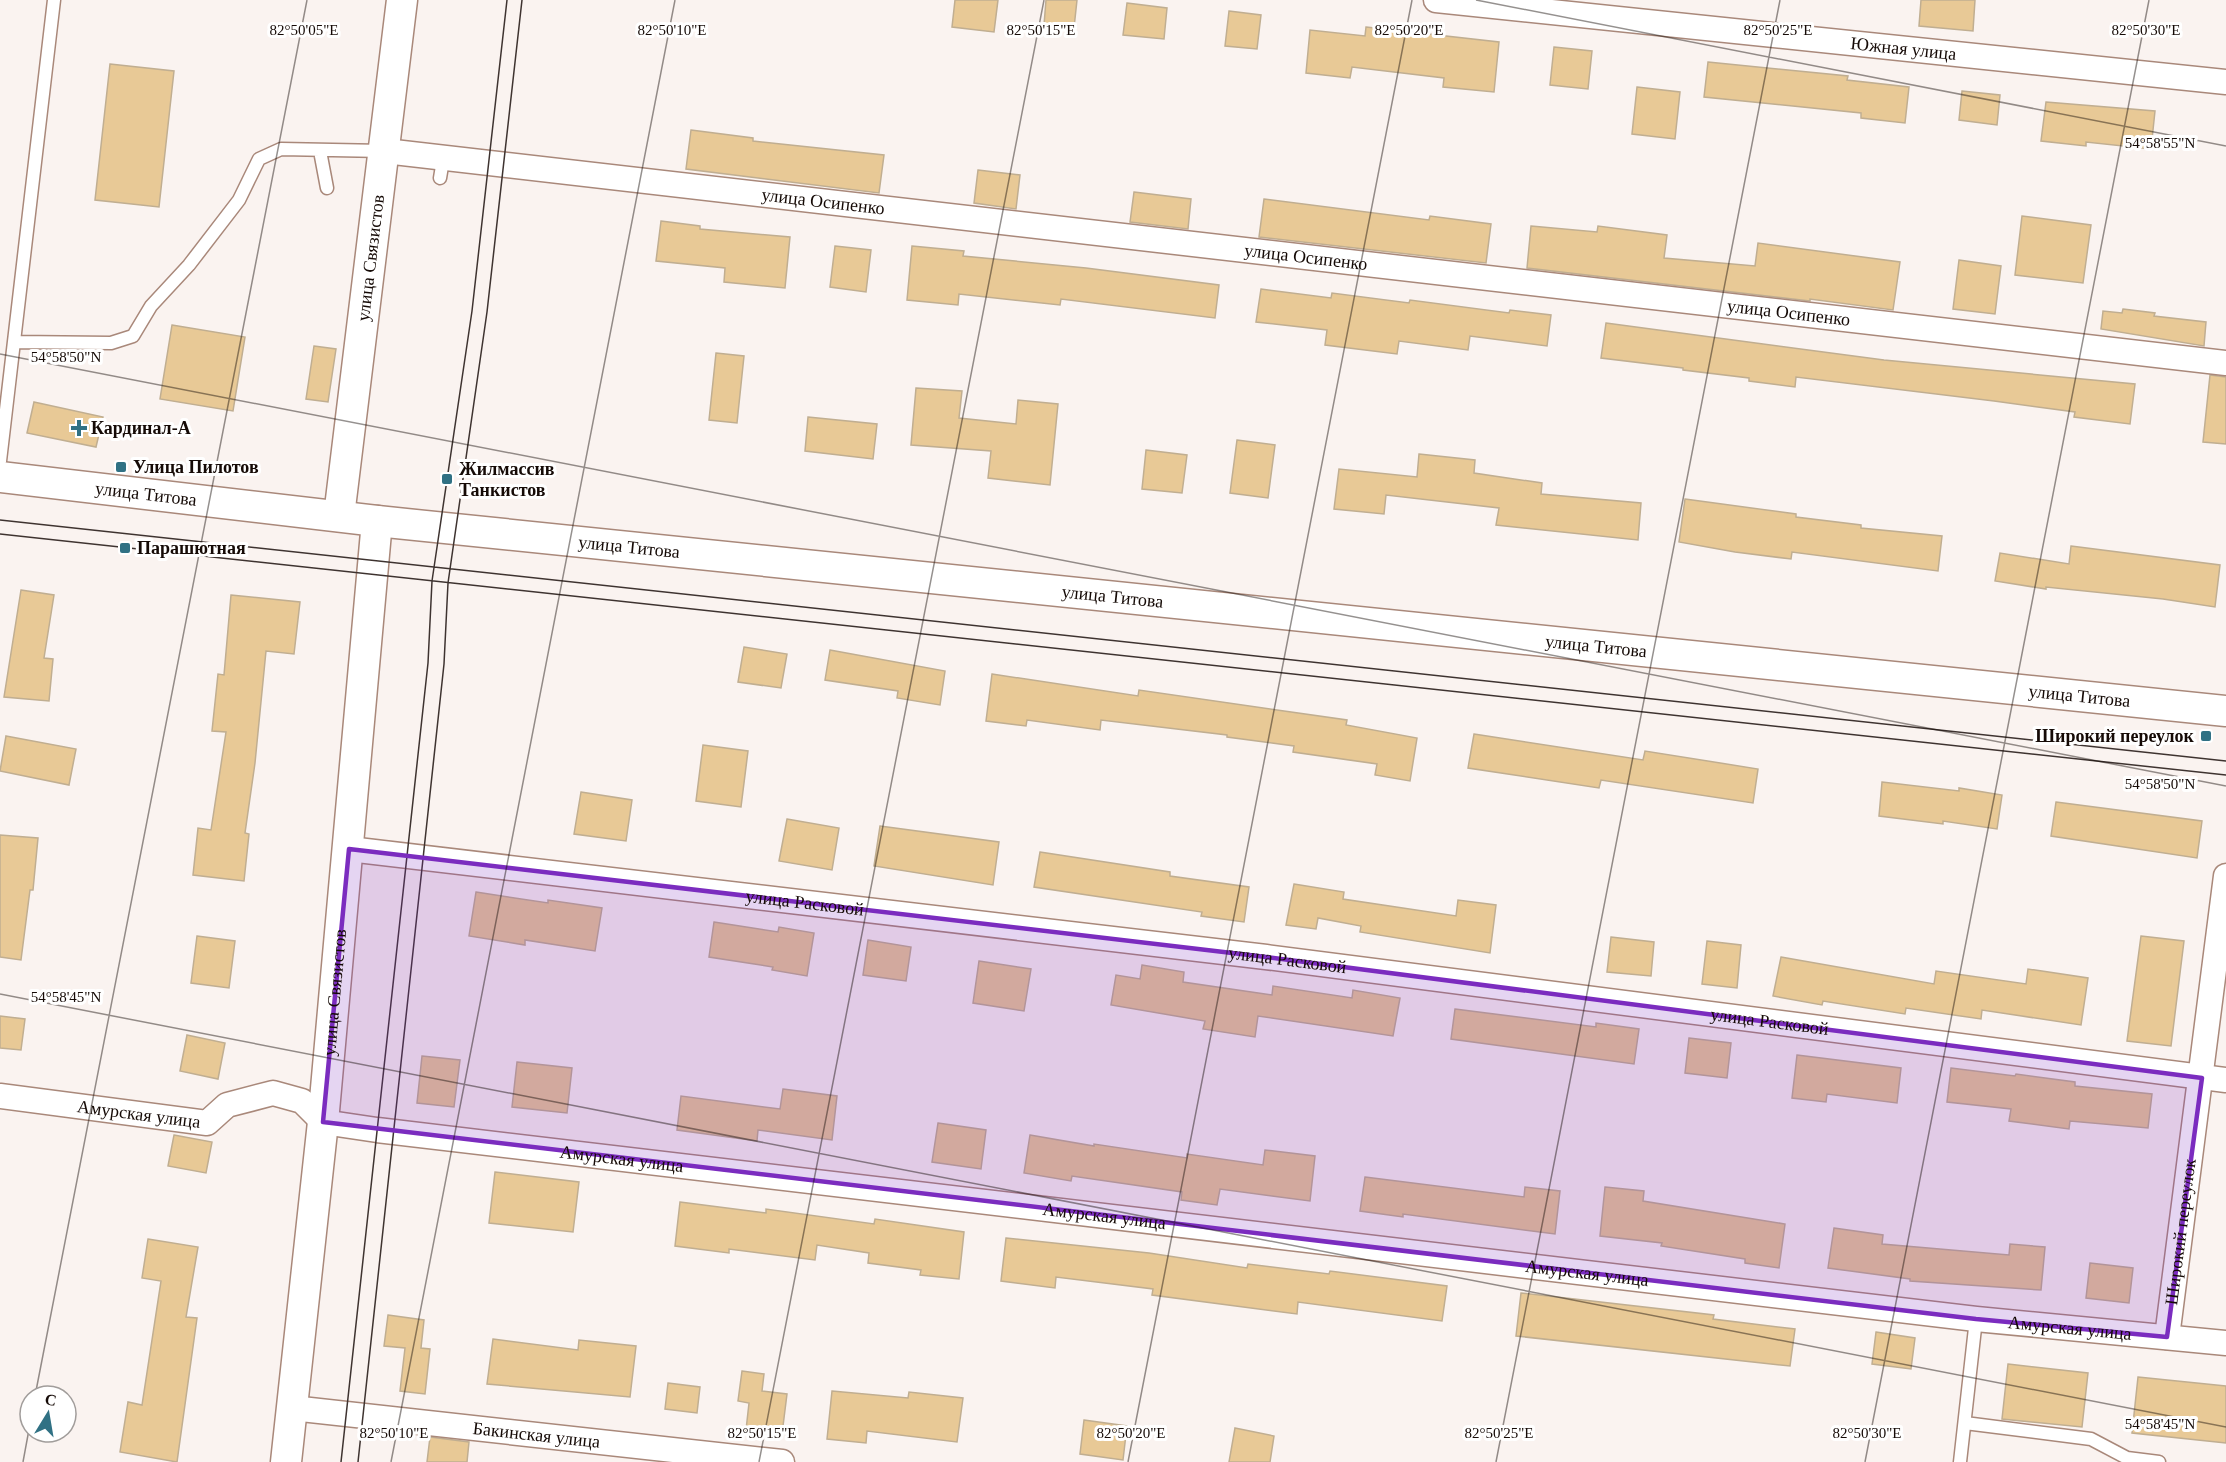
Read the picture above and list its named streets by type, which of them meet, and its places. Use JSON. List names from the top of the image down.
{
  "streets": {
    "street": [
      "Южная улица",
      "улица Осипенко",
      "улица Связистов",
      "улица Титова",
      "улица Расковой",
      "Амурская улица",
      "Широкий переулок",
      "Бакинская улица"
    ]
  },
  "crossings": [
    ["улица Осипенко", "улица Связистов"],
    ["улица Связистов", "улица Титова"],
    ["улица Связистов", "улица Расковой"],
    ["улица Связистов", "Амурская улица"],
    ["улица Связистов", "Бакинская улица"],
    ["улица Расковой", "Широкий переулок"],
    ["Амурская улица", "Широкий переулок"]
  ],
  "places": {
    "health": ["Кардинал-А"],
    "transit": [
      "Улица Пилотов",
      "Жилмассив Танкистов",
      "Парашютная",
      "Широкий переулок"
    ]
  },
  "north": "top",
  "coordinates": [
    "82°50'05\"E",
    "82°50'10\"E",
    "82°50'15\"E",
    "82°50'20\"E",
    "82°50'25\"E",
    "82°50'30\"E",
    "54°58'55\"N",
    "54°58'50\"N",
    "54°58'45\"N"
  ]
}
